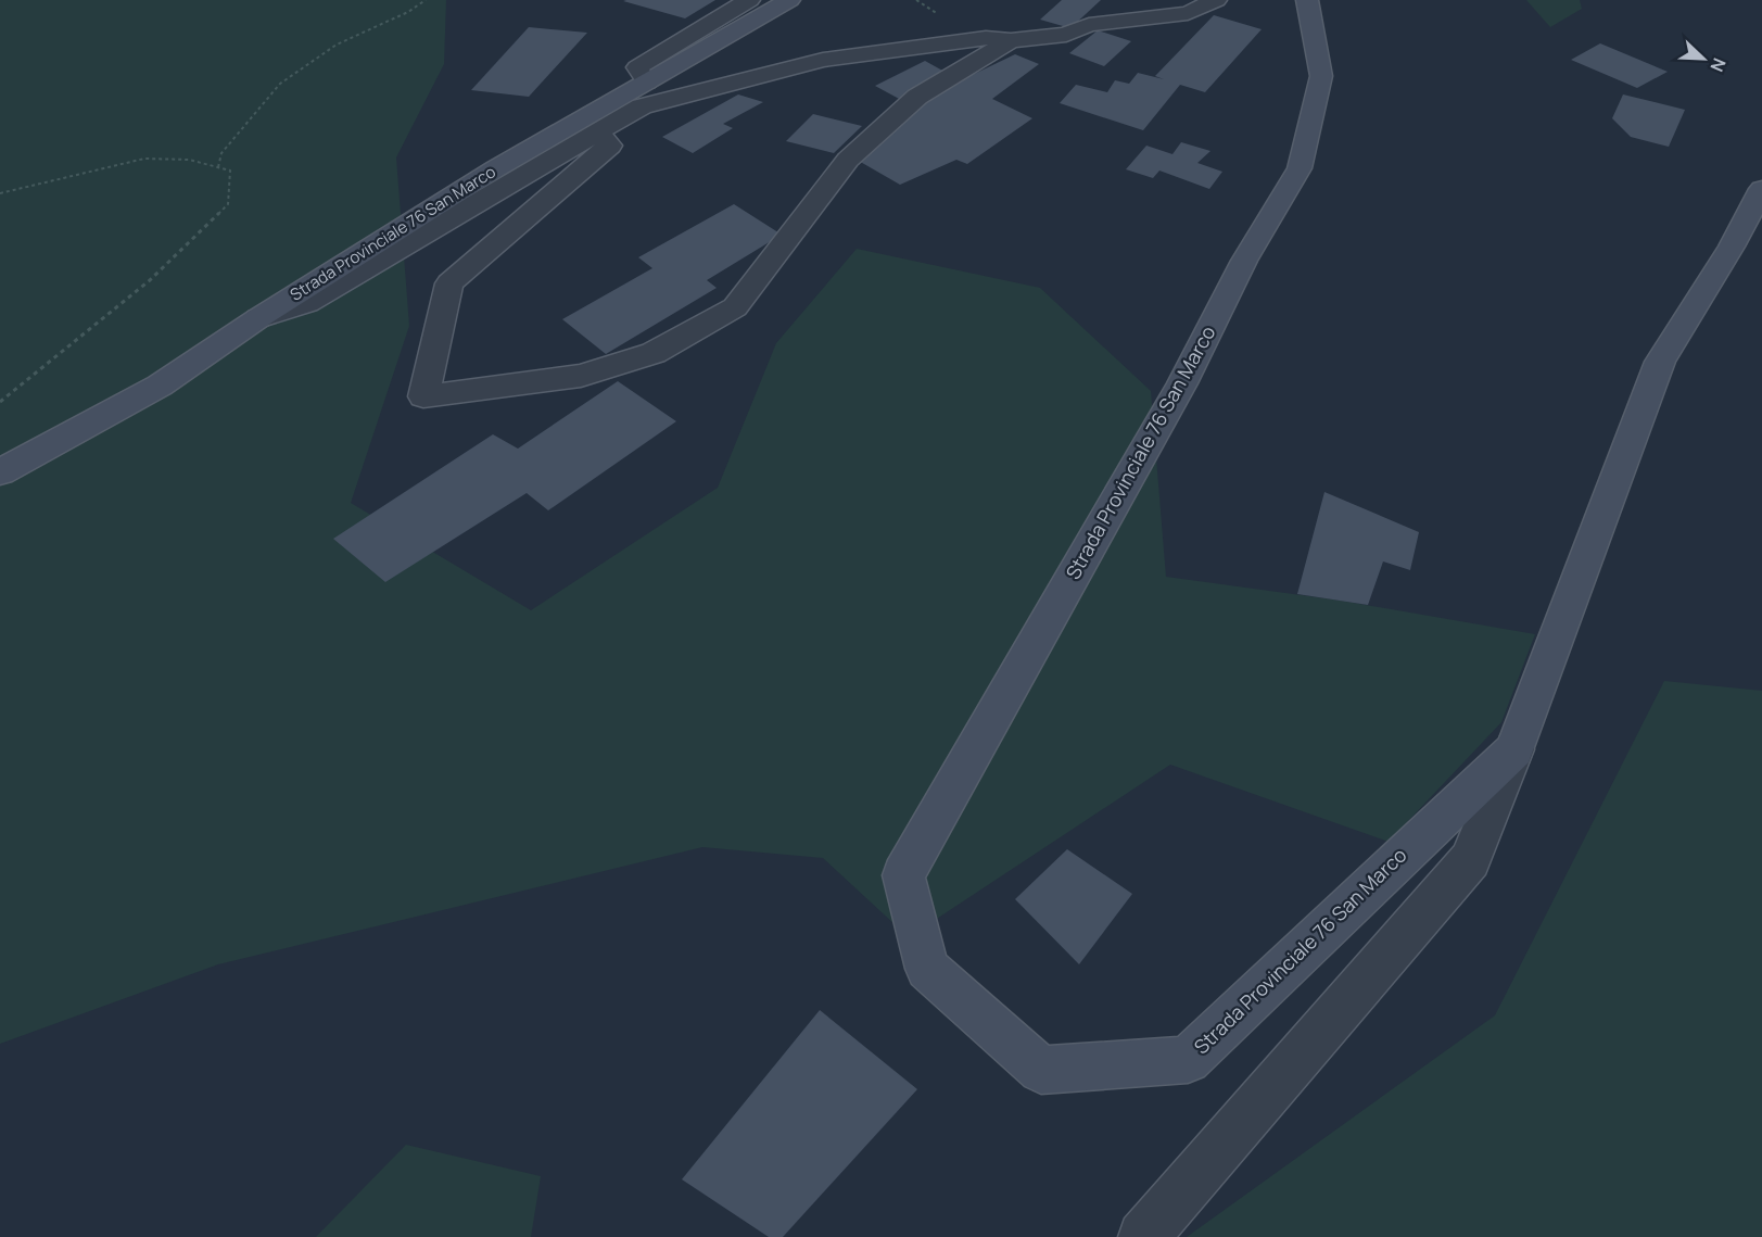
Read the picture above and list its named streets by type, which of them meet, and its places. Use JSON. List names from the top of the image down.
{
  "streets": {
    "street": ["Strada Provinciale 76 San Marco"]
  },
  "north": "bottom right"
}
